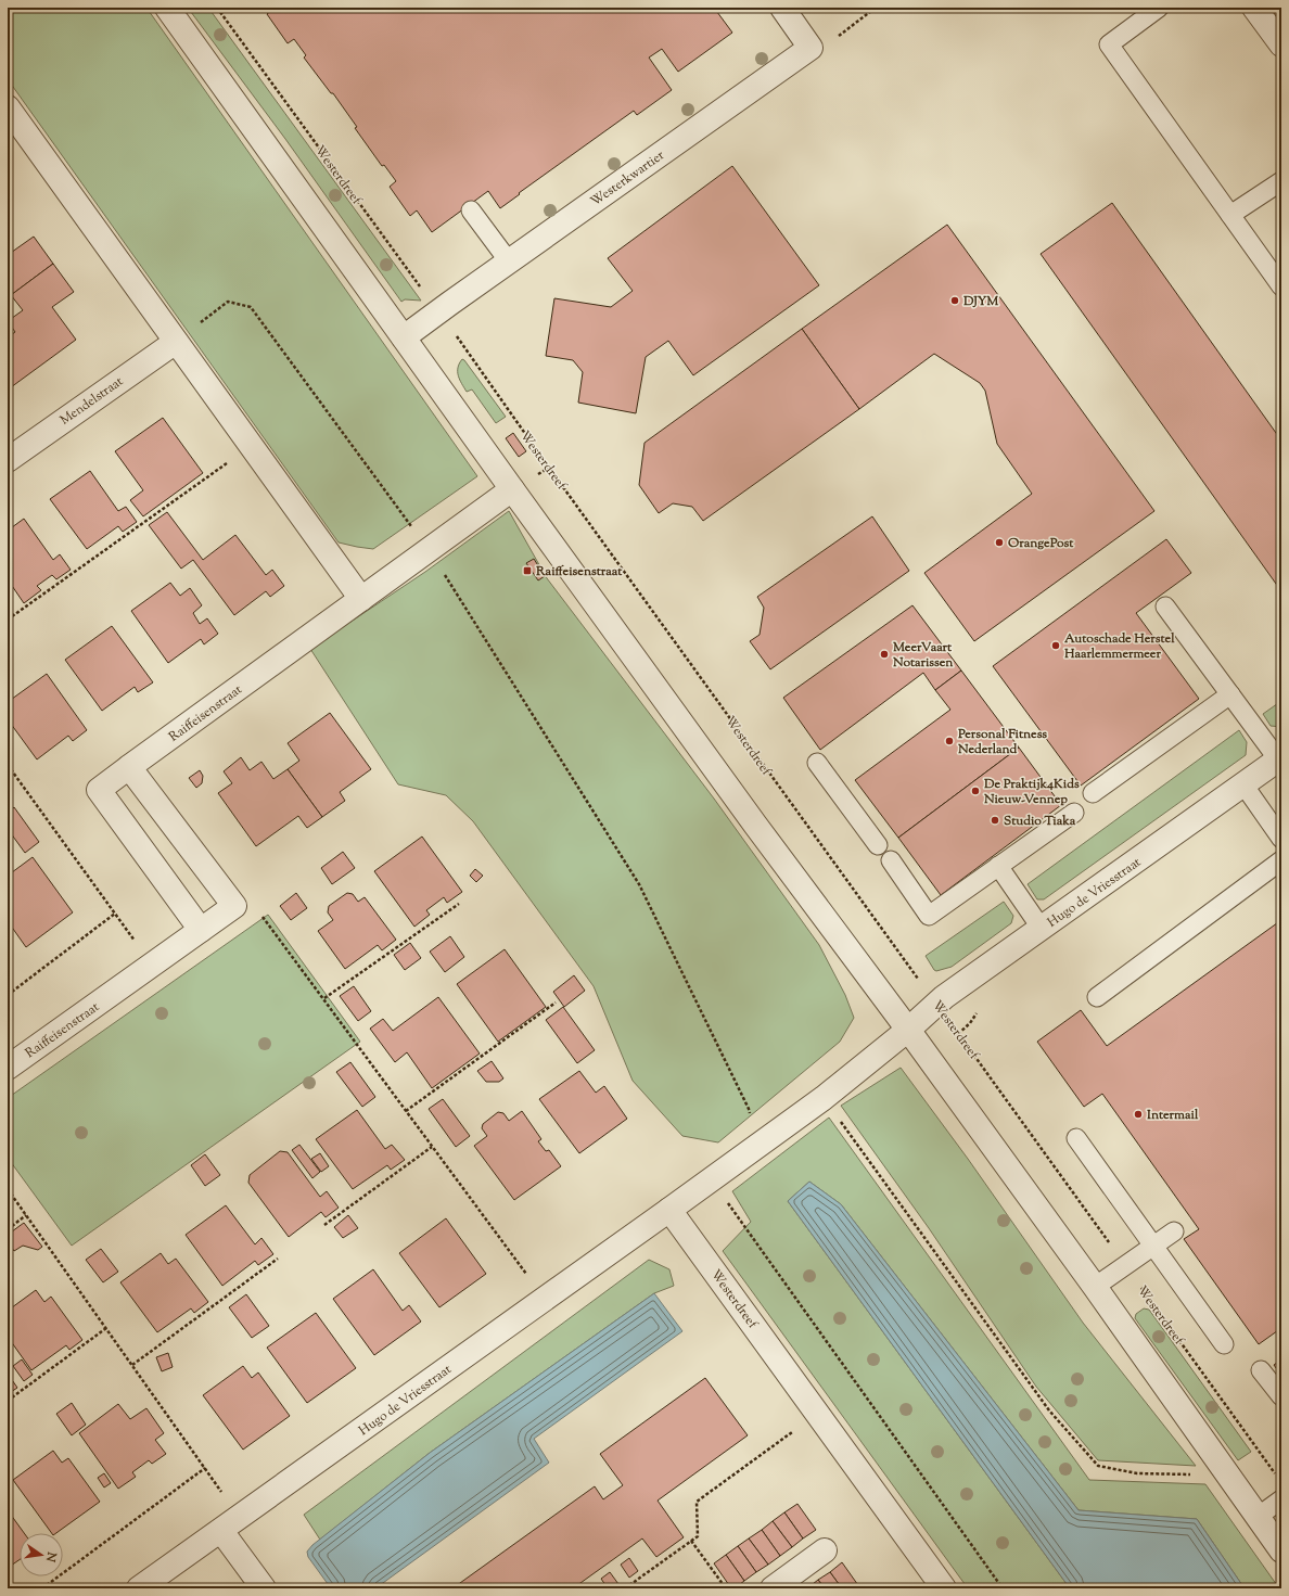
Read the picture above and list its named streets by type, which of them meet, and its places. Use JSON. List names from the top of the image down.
{
  "streets": {
    "street": [
      "Westerdreef",
      "Westerkwartier",
      "Mendelstraat",
      "Raiffeisenstraat",
      "Hugo de Vriesstraat"
    ]
  },
  "crossings": [
    ["Westerdreef", "Westerkwartier"],
    ["Westerdreef", "Hugo de Vriesstraat"]
  ],
  "places": {
    "other": [
      "DJYM",
      "OrangePost",
      "Autoschade Herstel Haarlemmermeer",
      "MeerVaart Notarissen",
      "Personal Fitness Nederland",
      "De Praktijk4Kids Nieuw-Vennep",
      "Studio Tiaka",
      "Intermail"
    ],
    "transit": ["Raiffeisenstraat"]
  },
  "north": "right"
}
